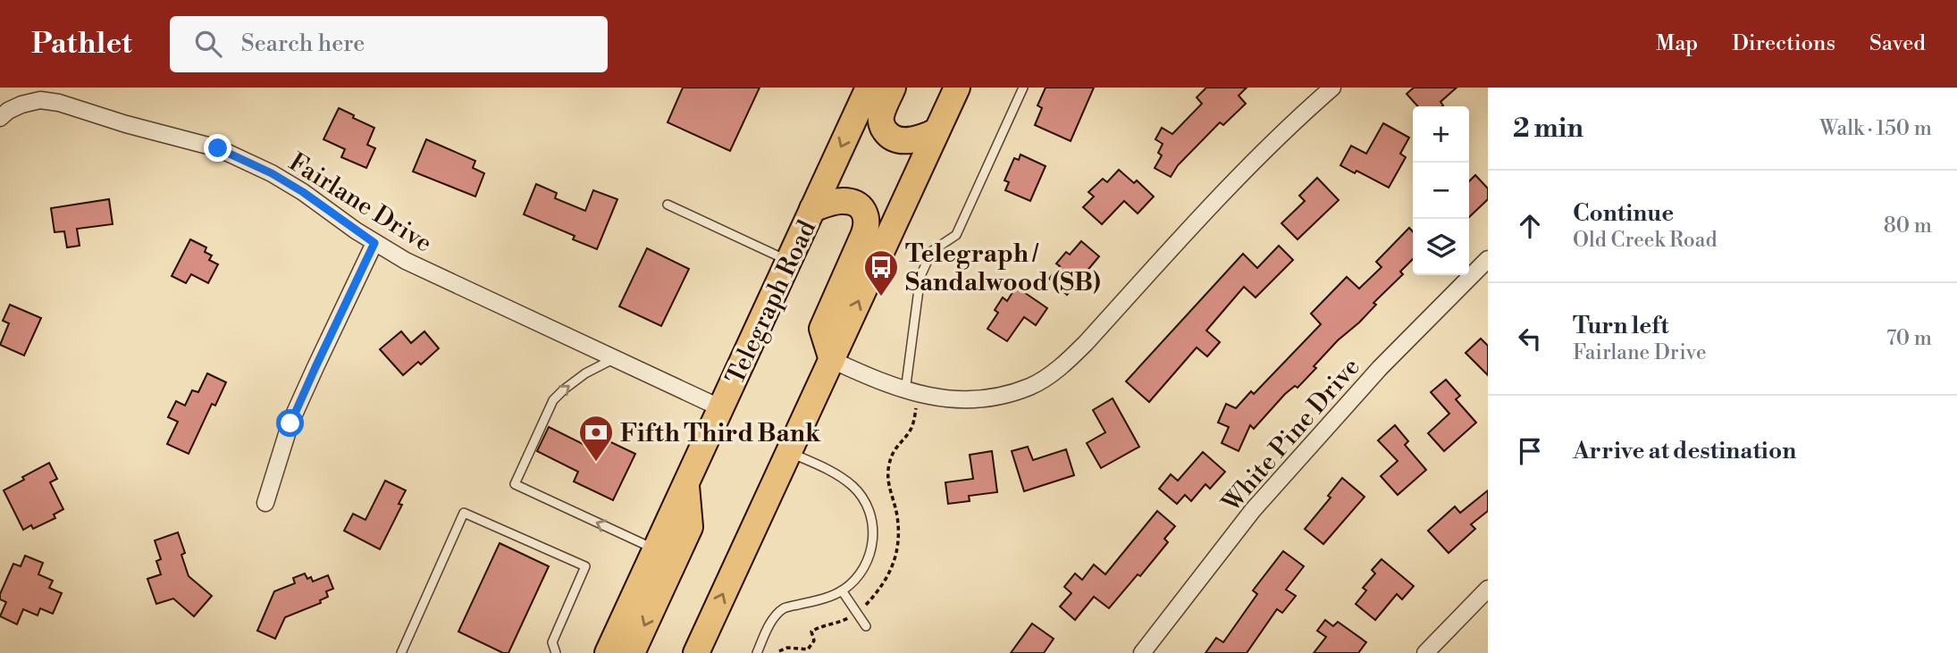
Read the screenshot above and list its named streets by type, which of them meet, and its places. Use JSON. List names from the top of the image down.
{
  "streets": {
    "highway": ["Telegraph Road"],
    "street": ["Fairlane Drive", "White Pine Drive"]
  },
  "crossings": [
    ["Fairlane Drive", "Telegraph Road"]
  ],
  "places": {
    "bus stop": ["Telegraph / Sandalwood (SB)"],
    "bank": ["Fifth Third Bank"]
  },
  "page": {
    "header": "Pathlet",
    "search": "Search here",
    "nav": ["Map", "Directions", "Saved"],
    "heading": ["2 min", "Walk · 150 m"],
    "map_buttons": ["+", "−"],
    "list": [
      ["Continue", "Old Creek Road", "80 m"],
      ["Turn left", "Fairlane Drive", "70 m"],
      "Arrive at destination"
    ]
  }
}
